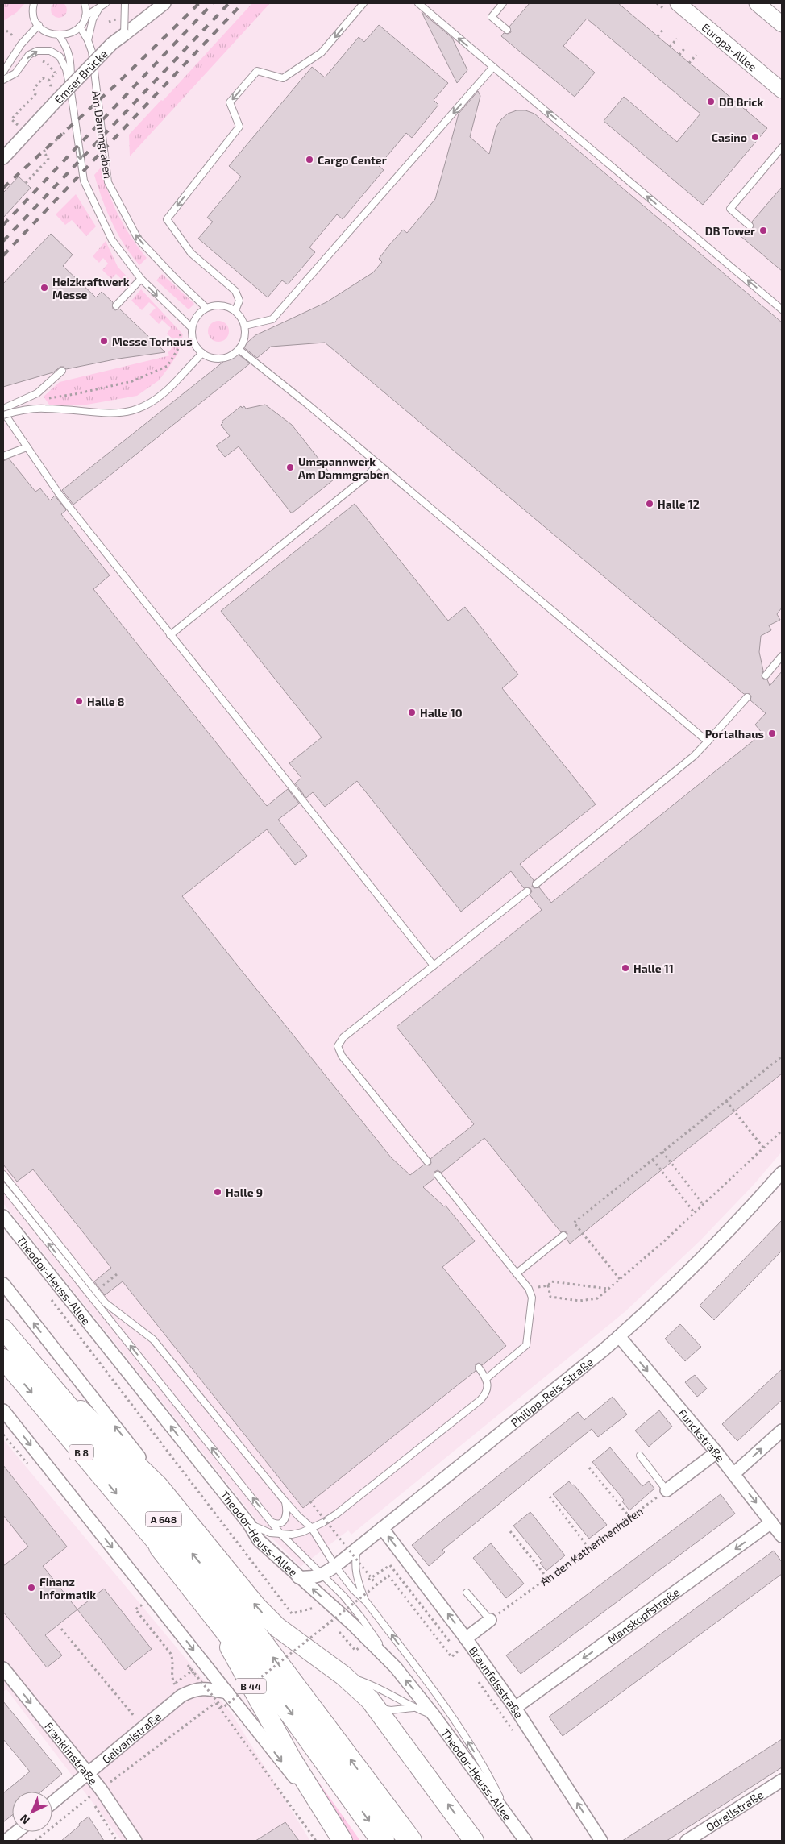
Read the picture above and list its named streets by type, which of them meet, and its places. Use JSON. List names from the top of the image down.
{
  "streets": {
    "highway": ["A 648"],
    "main road": ["B 8", "B 44"],
    "street": [
      "Europa-Allee",
      "Emser Brücke",
      "Theodor-Heuss-Allee",
      "Philipp-Reis-Straße",
      "Funckstraße",
      "Manskopfstraße",
      "Braunfelsstraße",
      "Galvanistraße",
      "Franklinstraße",
      "Odrellstraße"
    ],
    "lane": ["Am Dammgraben"],
    "path": ["An den Katharinenhöfen"]
  },
  "crossings": [
    ["Theodor-Heuss-Allee", "Philipp-Reis-Straße"],
    ["Philipp-Reis-Straße", "Funckstraße"],
    ["Philipp-Reis-Straße", "Braunfelsstraße"],
    ["Funckstraße", "Manskopfstraße"],
    ["B 8", "A 648"],
    ["B 8", "B 44"],
    ["Manskopfstraße", "Braunfelsstraße"],
    ["Galvanistraße", "Franklinstraße"]
  ],
  "one_way": ["Funckstraße", "Braunfelsstraße", "Franklinstraße"],
  "places": [
    "DB Brick",
    "Casino",
    "Cargo Center",
    "DB Tower",
    "Heizkraftwerk Messe",
    "Messe Torhaus",
    "Umspannwerk Am Dammgraben",
    "Halle 12",
    "Halle 8",
    "Halle 10",
    "Portalhaus",
    "Halle 11",
    "Halle 9",
    "Finanz Informatik"
  ],
  "north": "bottom left"
}
